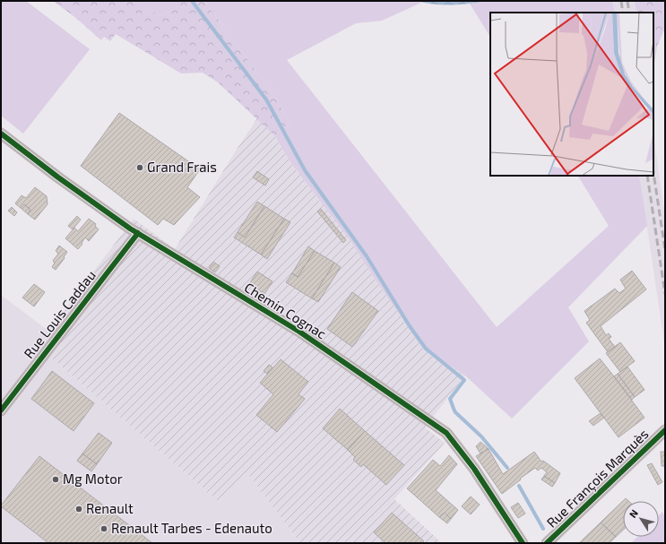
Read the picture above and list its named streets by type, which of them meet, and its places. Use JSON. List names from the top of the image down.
{
  "streets": {
    "street": ["Chemin Cognac", "Rue Louis Caddau", "Rue François Marquès"]
  },
  "crossings": [
    ["Chemin Cognac", "Rue Louis Caddau"]
  ],
  "places": [
    "Grand Frais",
    "Mg Motor",
    "Renault",
    "Renault Tarbes - Edenauto"
  ],
  "north": "top left"
}
